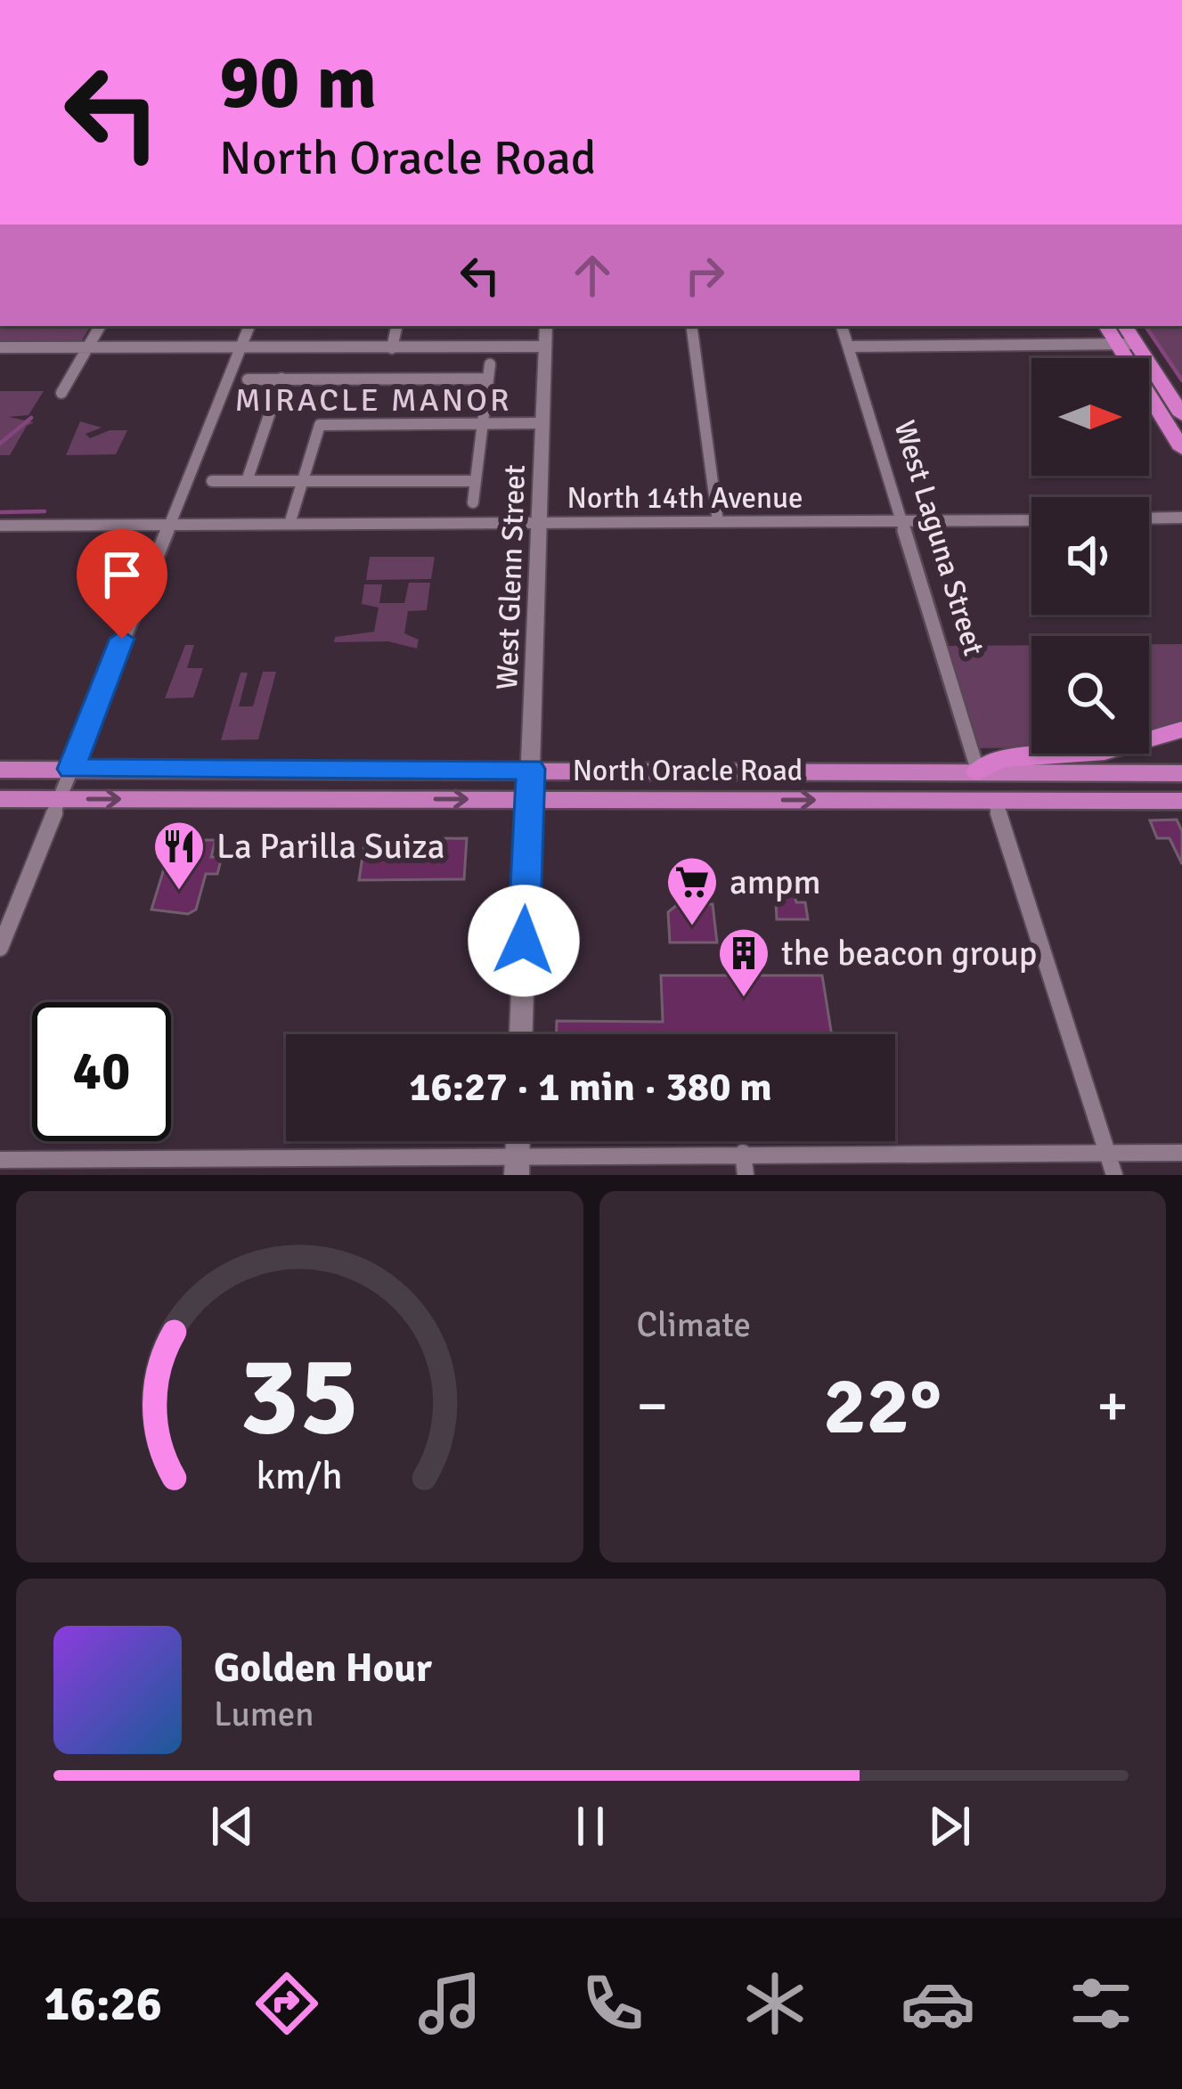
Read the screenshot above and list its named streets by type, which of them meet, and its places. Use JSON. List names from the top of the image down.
{
  "streets": {
    "main road": ["North Oracle Road"],
    "street": ["North 14th Avenue", "West Laguna Street", "West Glenn Street"]
  },
  "crossings": [
    ["North 14th Avenue", "West Laguna Street"],
    ["North 14th Avenue", "West Glenn Street"],
    ["West Laguna Street", "North Oracle Road"],
    ["West Glenn Street", "North Oracle Road"]
  ],
  "districts": ["MIRACLE MANOR"],
  "places": {
    "restaurant": ["La Parilla Suiza"],
    "supermarket": ["ampm"],
    "building": ["the beacon group"]
  },
  "north": "right",
  "page": {
    "turn": ["90 m", "North Oracle Road"],
    "limit": "40",
    "trip": "16:27 · 1 min · 380 m",
    "tile": "Climate",
    "heat": ["−", "22°", "+"],
    "song": ["Golden Hour", "Lumen"],
    "tabs": "16:26",
    "gauge": ["35", "km/h"]
  }
}
